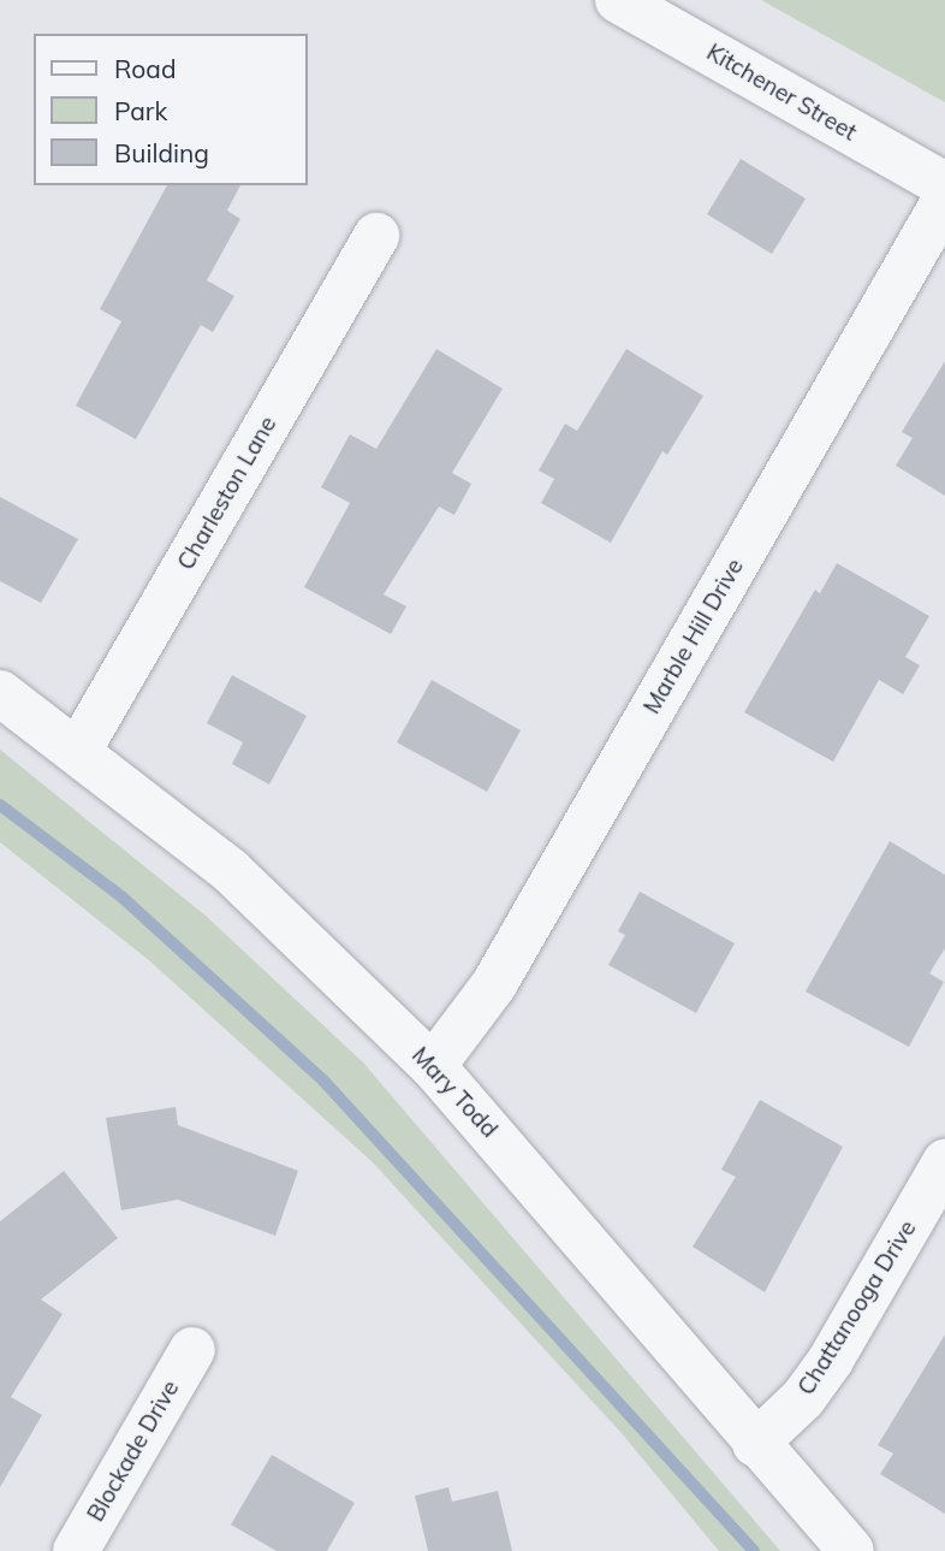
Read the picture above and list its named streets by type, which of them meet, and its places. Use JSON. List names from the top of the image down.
{
  "streets": {
    "street": [
      "Kitchener Street",
      "Charleston Lane",
      "Marble Hill Drive",
      "Mary Todd",
      "Chattanooga Drive",
      "Blockade Drive"
    ]
  },
  "crossings": [
    ["Charleston Lane", "Mary Todd"],
    ["Marble Hill Drive", "Mary Todd"],
    ["Mary Todd", "Chattanooga Drive"]
  ],
  "legend": ["Road", "Park", "Building"]
}
